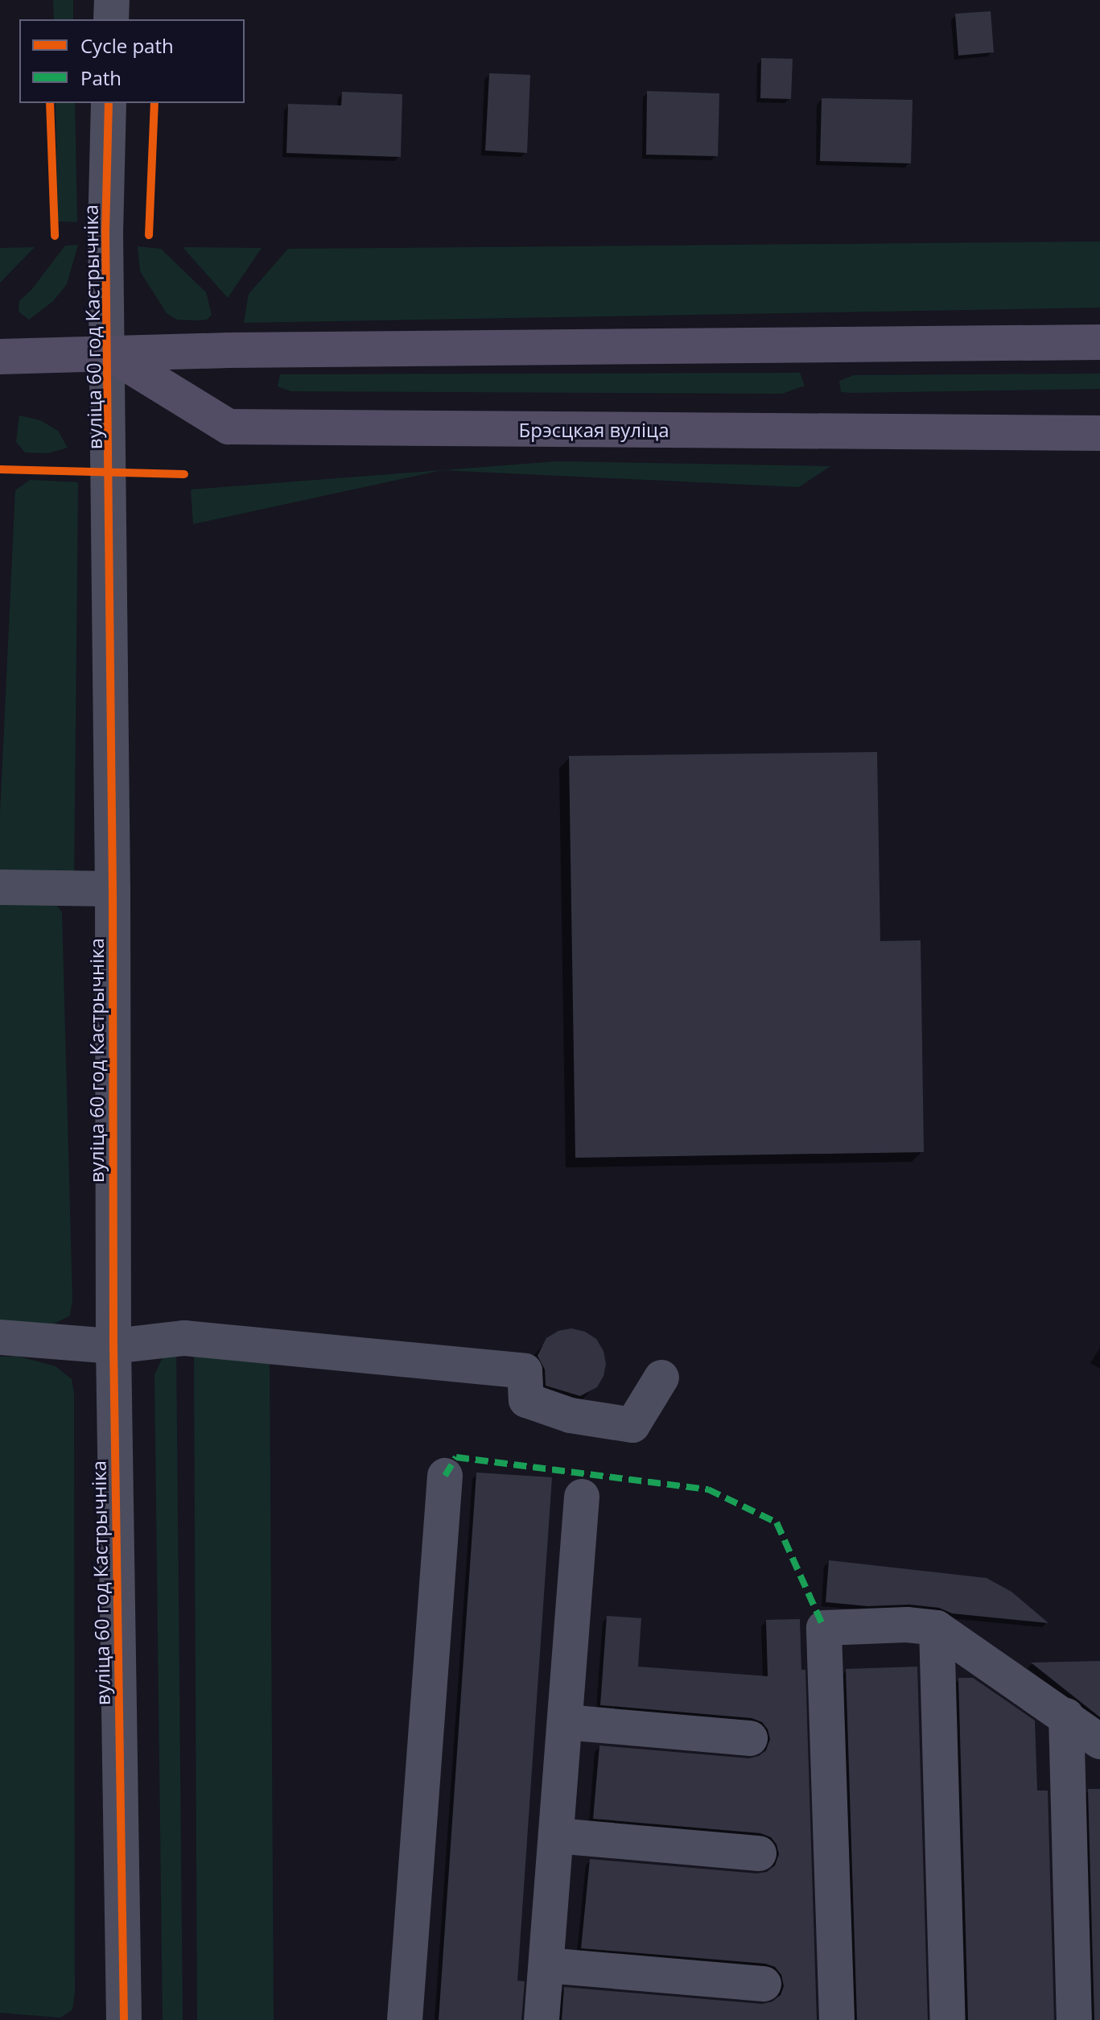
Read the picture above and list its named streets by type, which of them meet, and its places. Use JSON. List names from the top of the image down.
{
  "streets": {
    "main road": ["Брэсцкая вуліца"],
    "street": ["вуліца 60 год Кастрычніка"]
  },
  "crossings": [
    ["вуліца 60 год Кастрычніка", "Брэсцкая вуліца"]
  ],
  "legend": ["Cycle path", "Path"]
}
